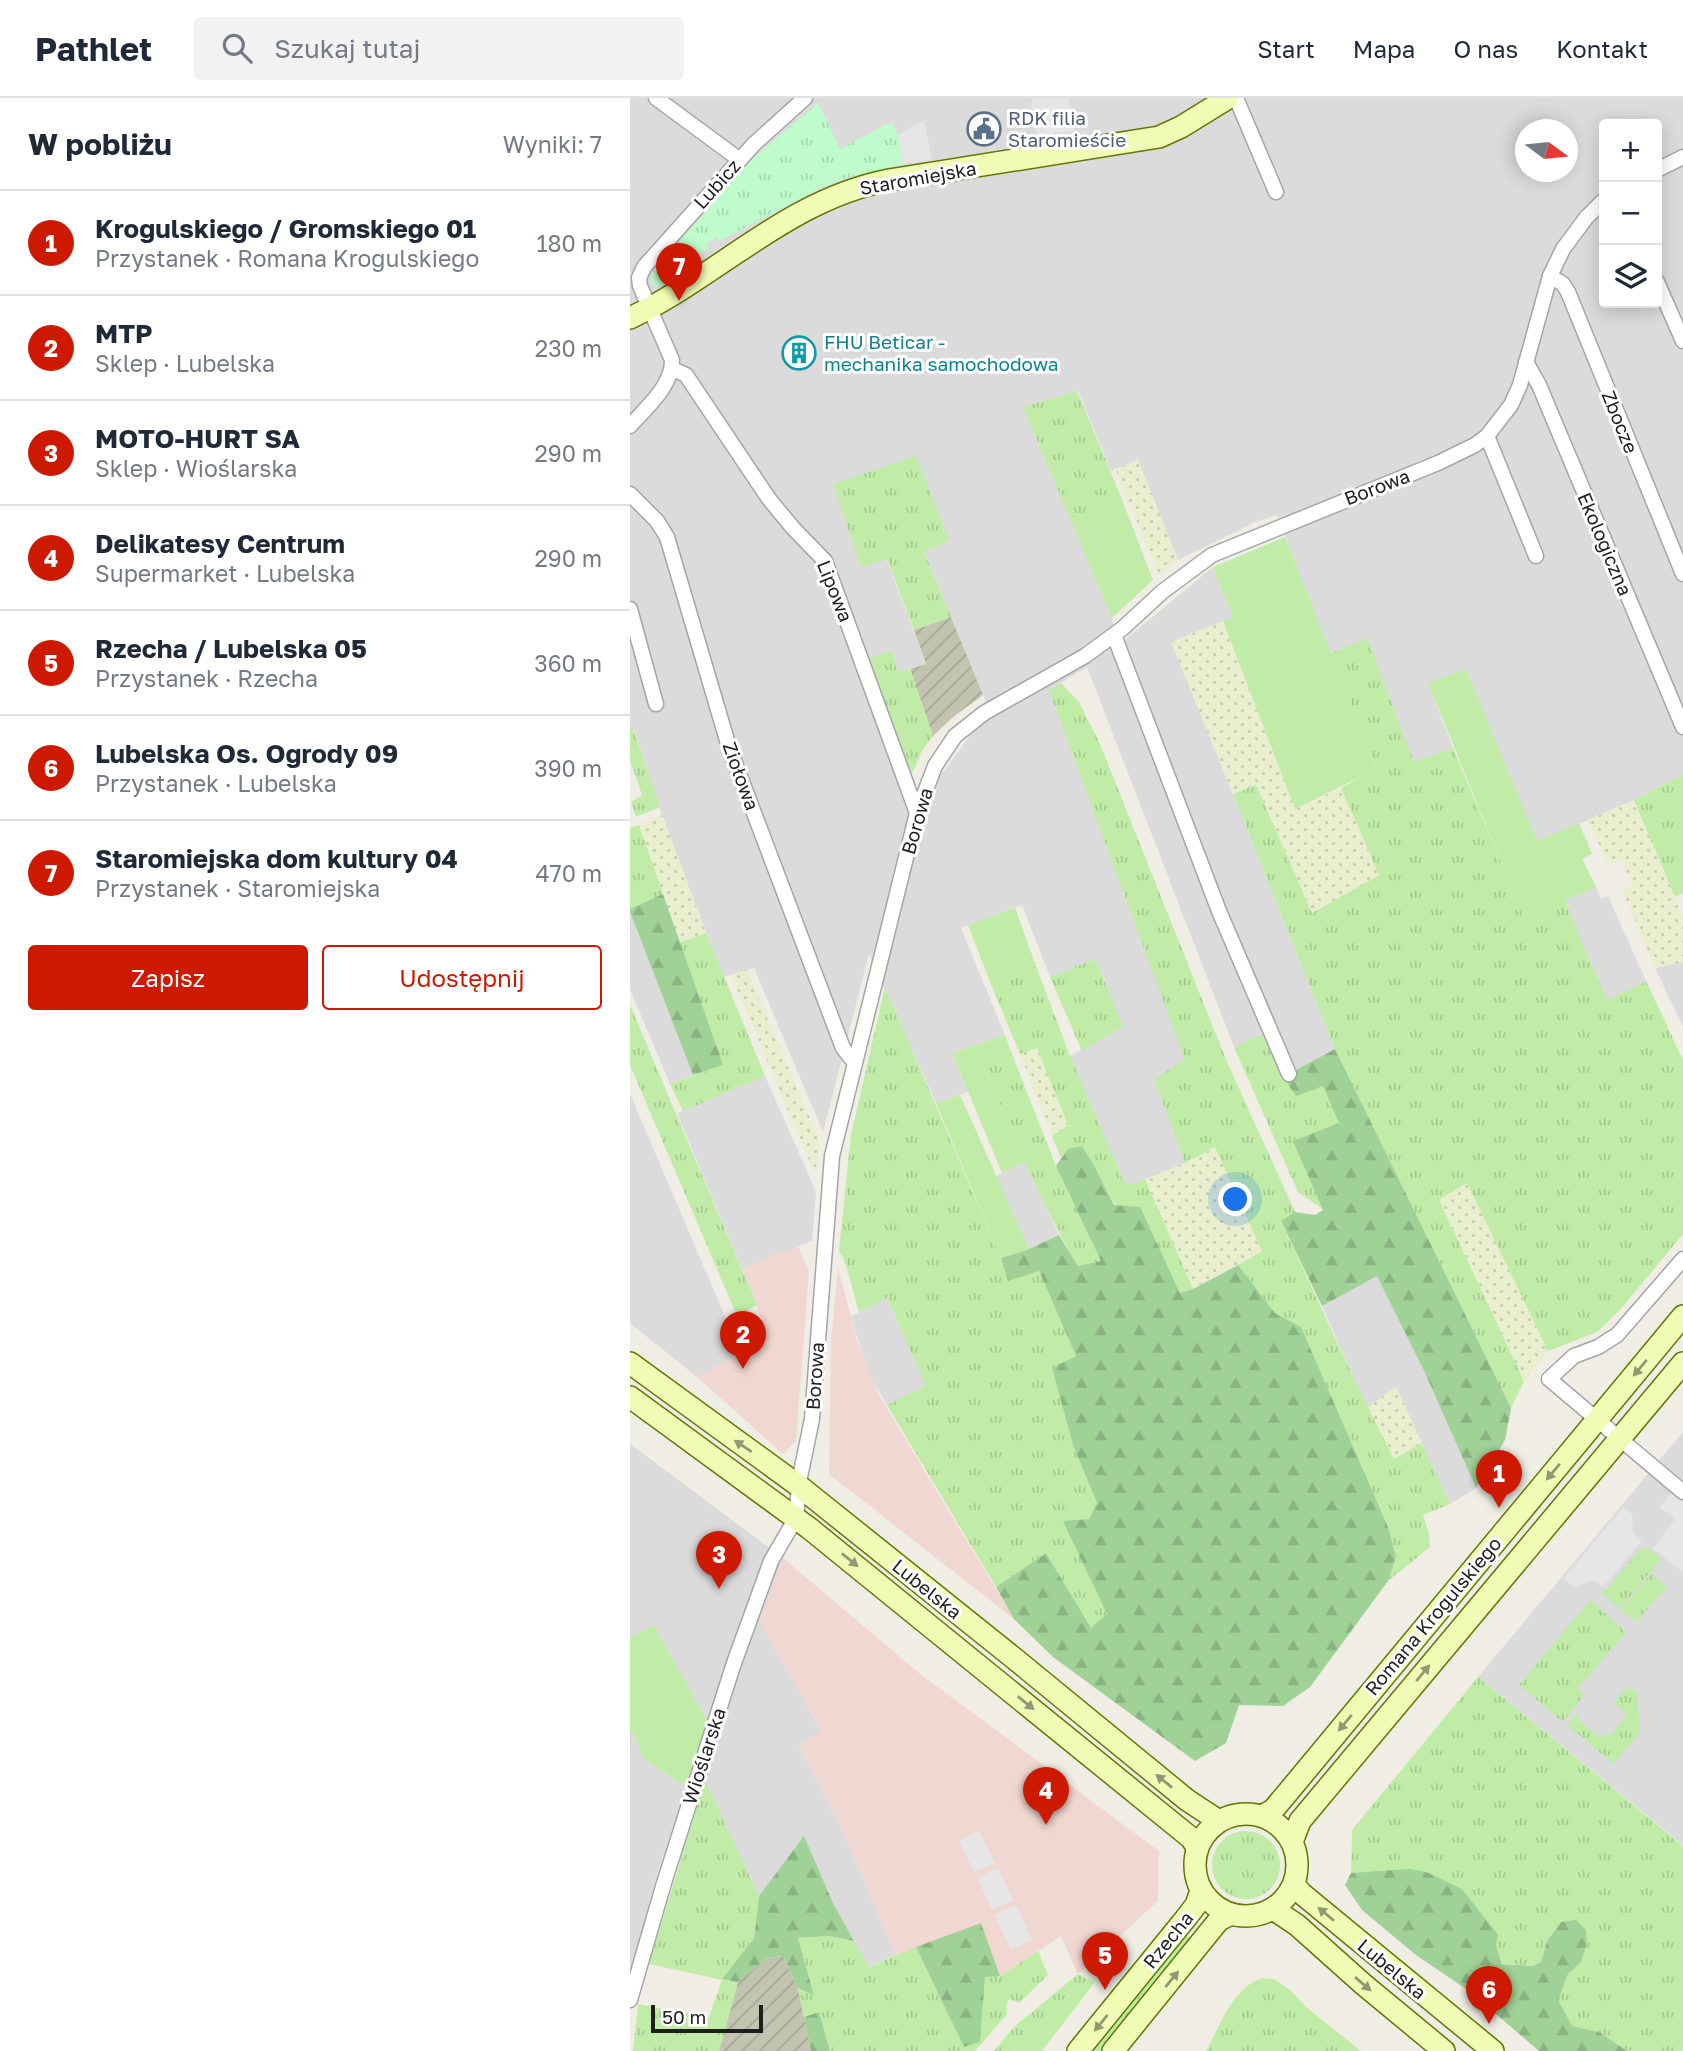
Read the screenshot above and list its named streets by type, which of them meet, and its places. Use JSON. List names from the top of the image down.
{
  "streets": {
    "main road": [
      "Staromiejska",
      "Lubelska",
      "Romana Krogulskiego",
      "Rzecha"
    ],
    "street": [
      "Lubicz",
      "Zbocze",
      "Borowa",
      "Ekologiczna",
      "Lipowa",
      "Ziołowa",
      "Wioślarska"
    ]
  },
  "crossings": [
    ["Staromiejska", "Lubicz"],
    ["Lubicz", "Lipowa"],
    ["Zbocze", "Borowa"],
    ["Borowa", "Ekologiczna"],
    ["Borowa", "Lipowa"],
    ["Borowa", "Ziołowa"],
    ["Borowa", "Lubelska"],
    ["Borowa", "Wioślarska"],
    ["Lubelska", "Romana Krogulskiego"],
    ["Lubelska", "Wioślarska"],
    ["Lubelska", "Rzecha"],
    ["Romana Krogulskiego", "Rzecha"]
  ],
  "places": {
    "public building": ["RDK filia Staromieście"],
    "building": ["FHU Beticar - mechanika samochodowa"]
  },
  "scale_bar": "50 m",
  "north": "right",
  "page": {
    "header": "Pathlet",
    "search": "Szukaj tutaj",
    "nav": [
      "Start",
      "Mapa",
      "O nas",
      "Kontakt"
    ],
    "heading": ["W pobliżu", "Wyniki: 7"],
    "map_buttons": ["+", "−"],
    "list": [
      {
        "mark": "1",
        "name": "Krogulskiego / Gromskiego 01",
        "note": "Przystanek · Romana Krogulskiego",
        "value": "180 m"
      },
      {
        "mark": "2",
        "name": "MTP",
        "note": "Sklep · Lubelska",
        "value": "230 m"
      },
      {
        "mark": "3",
        "name": "MOTO-HURT SA",
        "note": "Sklep · Wioślarska",
        "value": "290 m"
      },
      {
        "mark": "4",
        "name": "Delikatesy Centrum",
        "note": "Supermarket · Lubelska",
        "value": "290 m"
      },
      {
        "mark": "5",
        "name": "Rzecha / Lubelska 05",
        "note": "Przystanek · Rzecha",
        "value": "360 m"
      },
      {
        "mark": "6",
        "name": "Lubelska Os. Ogrody 09",
        "note": "Przystanek · Lubelska",
        "value": "390 m"
      },
      {
        "mark": "7",
        "name": "Staromiejska dom kultury 04",
        "note": "Przystanek · Staromiejska",
        "value": "470 m"
      }
    ],
    "pins": [
      "7",
      "2",
      "1",
      "3",
      "4",
      "5",
      "6"
    ],
    "buttons": ["Zapisz", "Udostępnij"],
    "scale": "50 m"
  }
}
